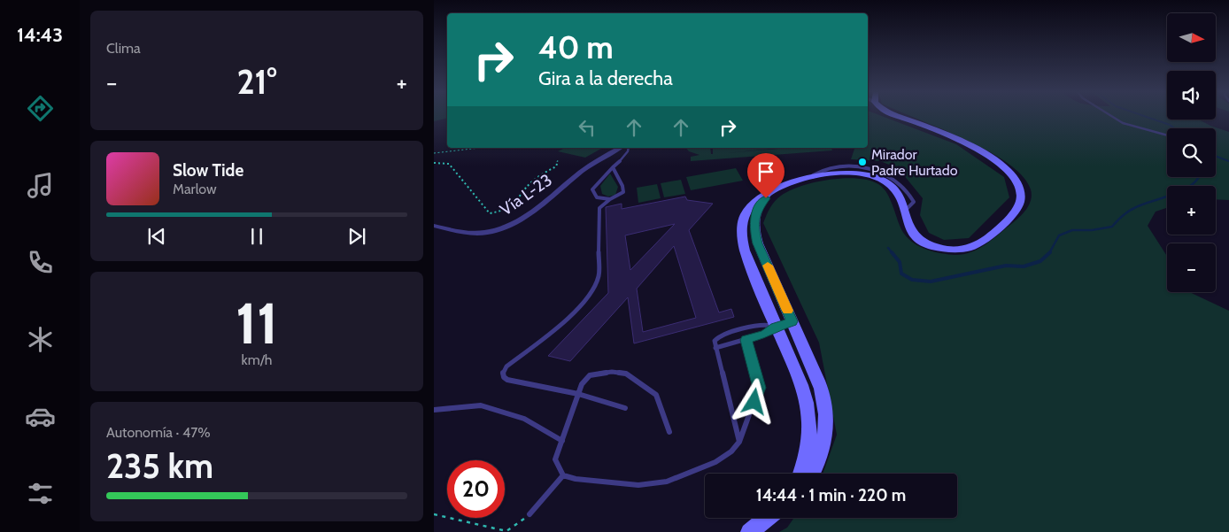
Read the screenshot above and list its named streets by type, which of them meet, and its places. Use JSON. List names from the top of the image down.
{
  "streets": {
    "street": ["Vía L-23"]
  },
  "places": ["Mirador Padre Hurtado"],
  "north": "right",
  "page": {
    "tabs": "14:43",
    "tile": [
      "Clima",
      ["11", "km/h"],
      ["Autonomía · 47%", "235 km"]
    ],
    "map_buttons": ["+", "−"],
    "turn": ["40 m", "Gira a la derecha"],
    "heat": ["−", "21°", "+"],
    "song": ["Slow Tide", "Marlow"],
    "limit": "20",
    "trip": "14:44 · 1 min · 220 m"
  }
}
